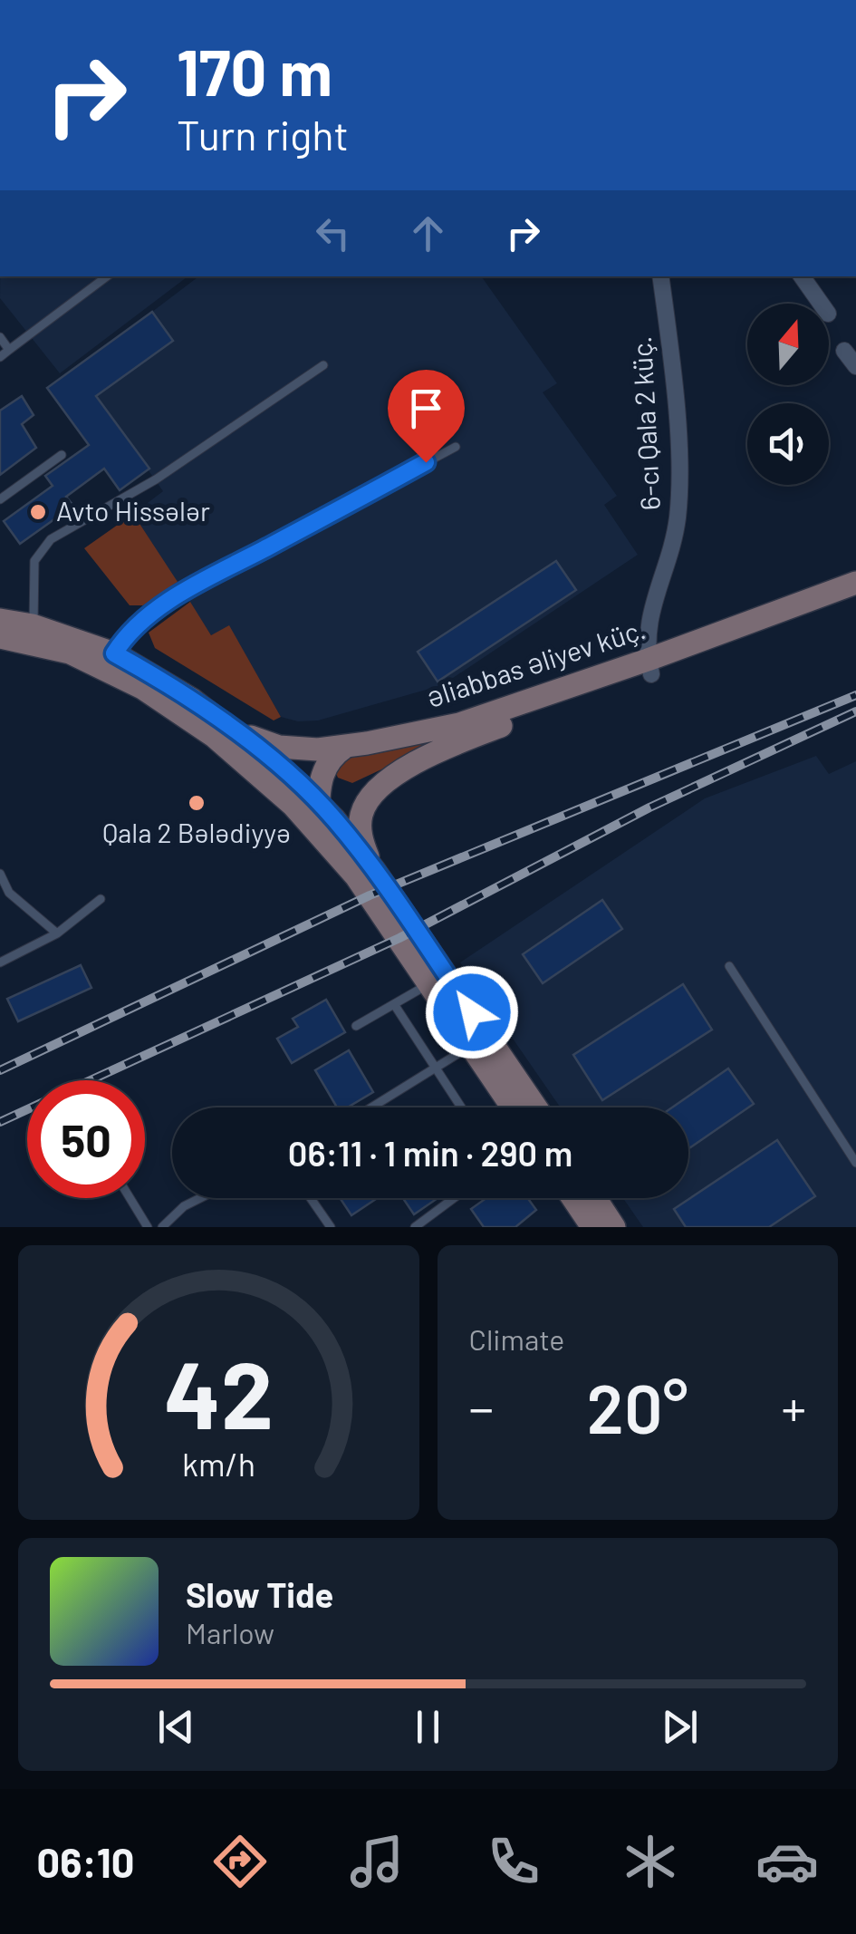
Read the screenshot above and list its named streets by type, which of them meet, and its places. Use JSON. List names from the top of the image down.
{
  "streets": {
    "main road": ["Əliabbas Əliyev küç."],
    "street": ["6-cı Qala 2 küç."]
  },
  "crossings": [
    ["6-cı Qala 2 küç.", "Əliabbas Əliyev küç."]
  ],
  "places": ["Avto Hissələr", "Qala 2 Bələdiyyə"],
  "north": "top",
  "page": {
    "turn": ["170 m", "Turn right"],
    "limit": "50",
    "trip": "06:11 · 1 min · 290 m",
    "tile": "Climate",
    "heat": ["−", "20°", "+"],
    "song": ["Slow Tide", "Marlow"],
    "tabs": "06:10",
    "gauge": ["42", "km/h"]
  }
}
